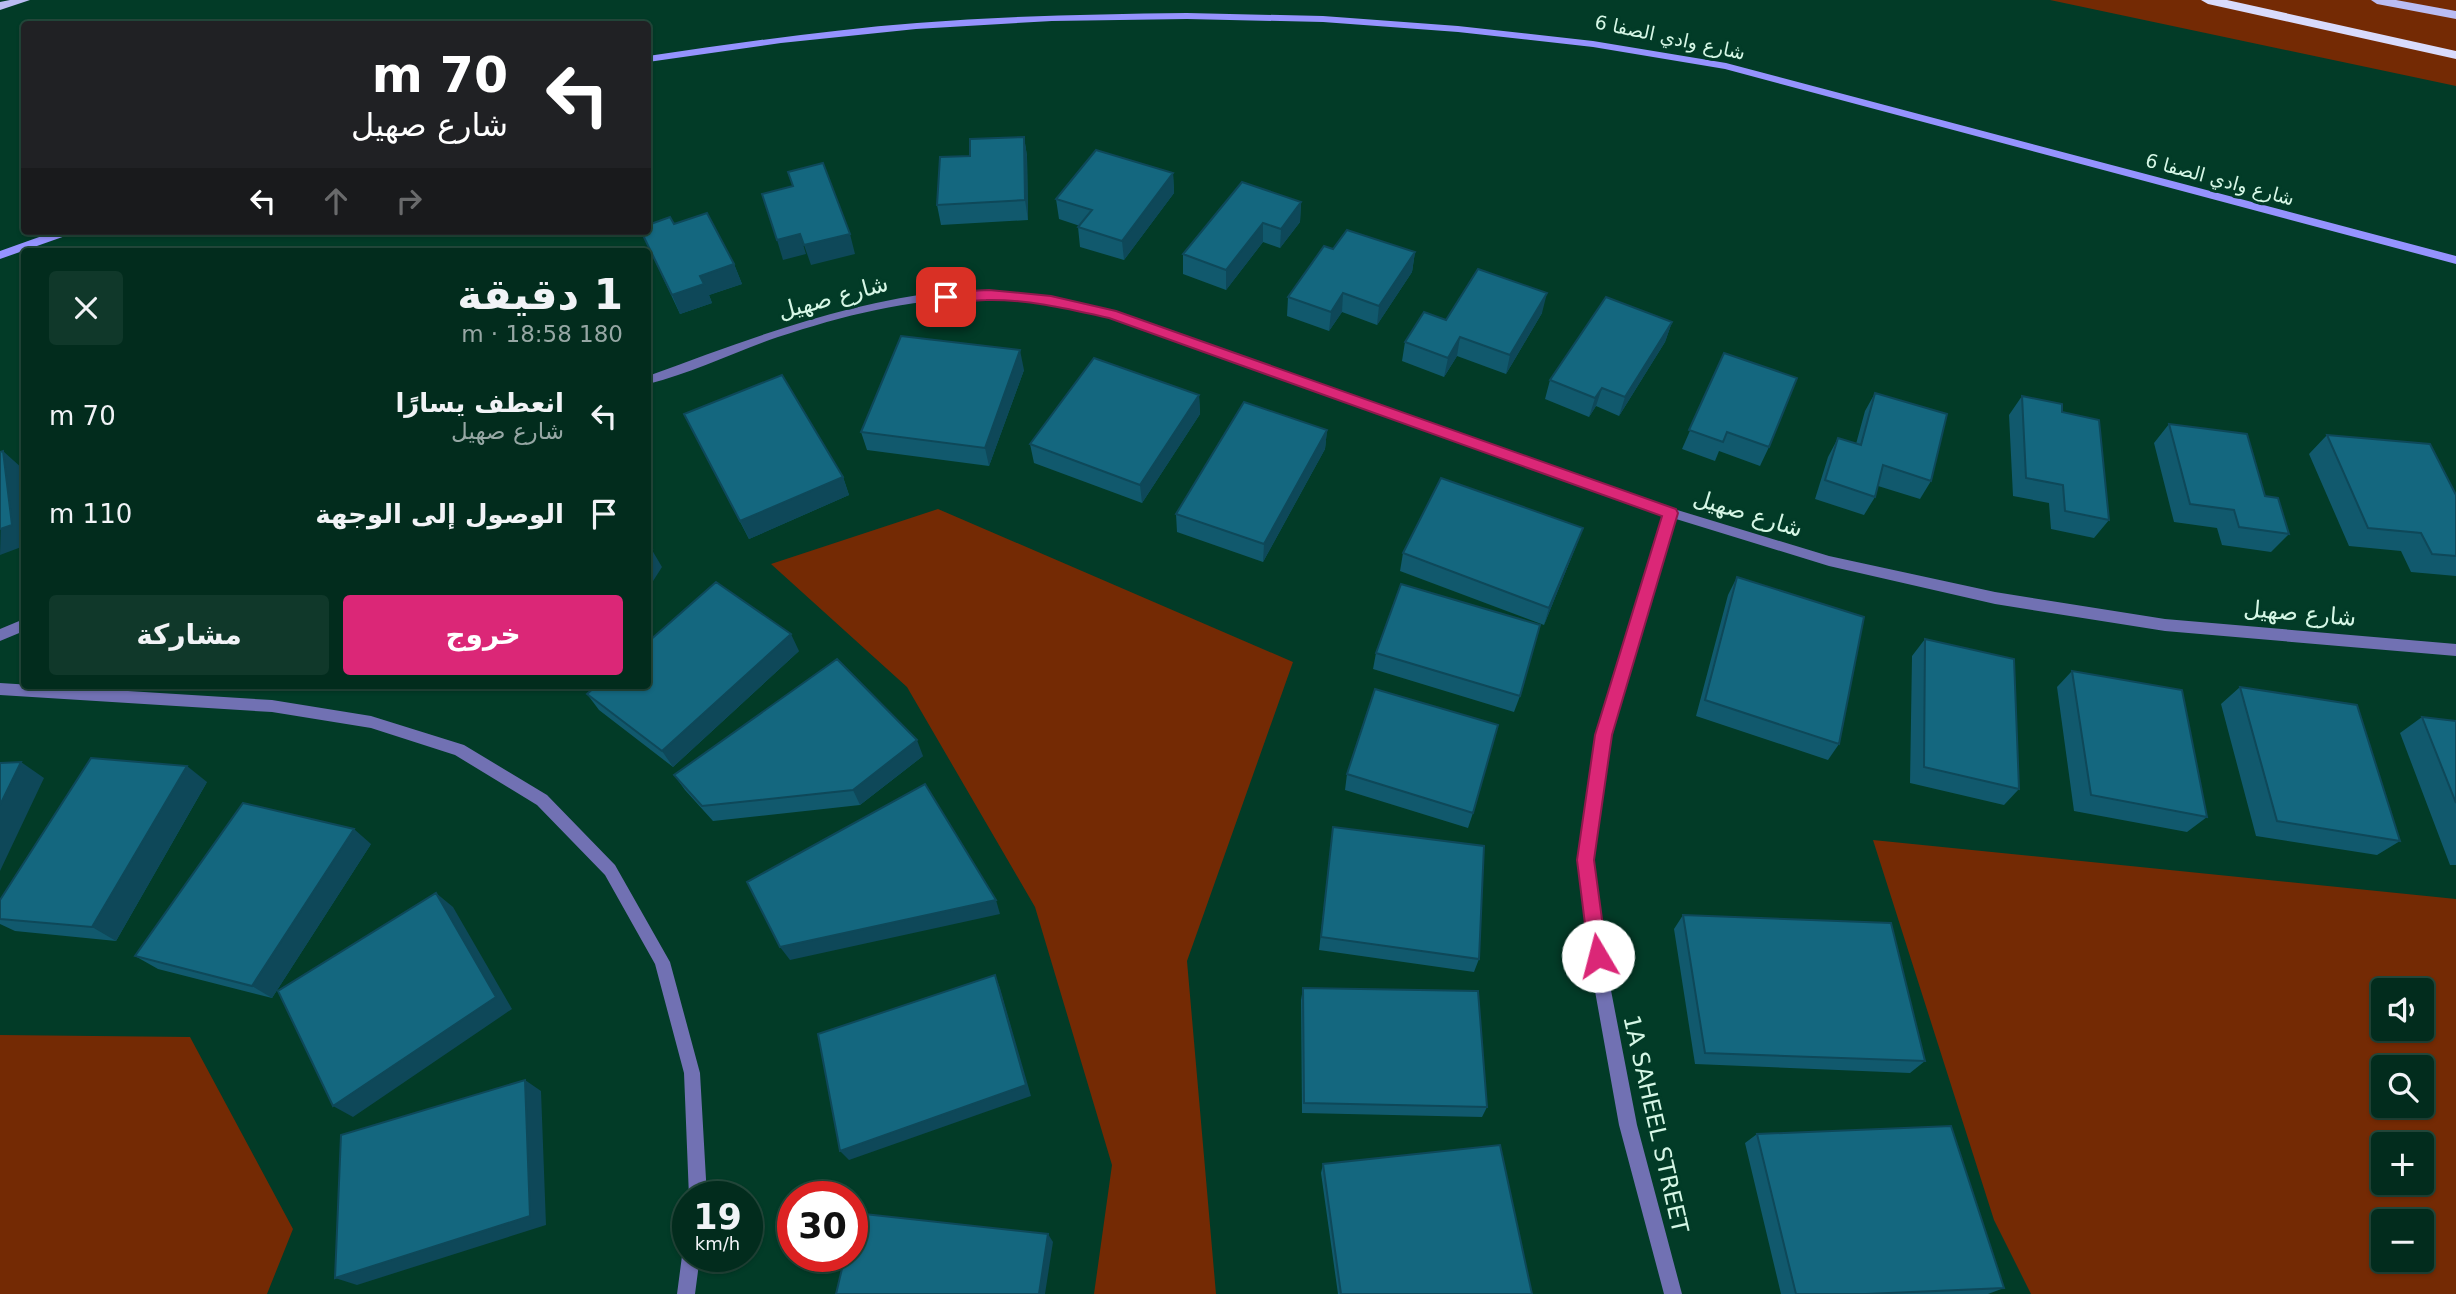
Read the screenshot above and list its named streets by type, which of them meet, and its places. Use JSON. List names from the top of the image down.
{
  "streets": {
    "street": ["شارع وادي الصفا 6", "شارع صهيل", "1A SAHEEL STREET"]
  },
  "crossings": [
    ["شارع صهيل", "1A SAHEEL STREET"]
  ],
  "page": {
    "turn": ["70 m", "شارع صهيل"],
    "heading": ["1 دقيقة", "180 m · 18:58"],
    "list": [
      {
        "name": "انعطف يسارًا",
        "note": "شارع صهيل",
        "value": "70 m"
      },
      {
        "name": "الوصول إلى الوجهة",
        "value": "110 m"
      }
    ],
    "buttons": ["خروج", "مشاركة"],
    "map_buttons": ["+", "−"],
    "speed": "19 km/h",
    "limit": "30"
  }
}
